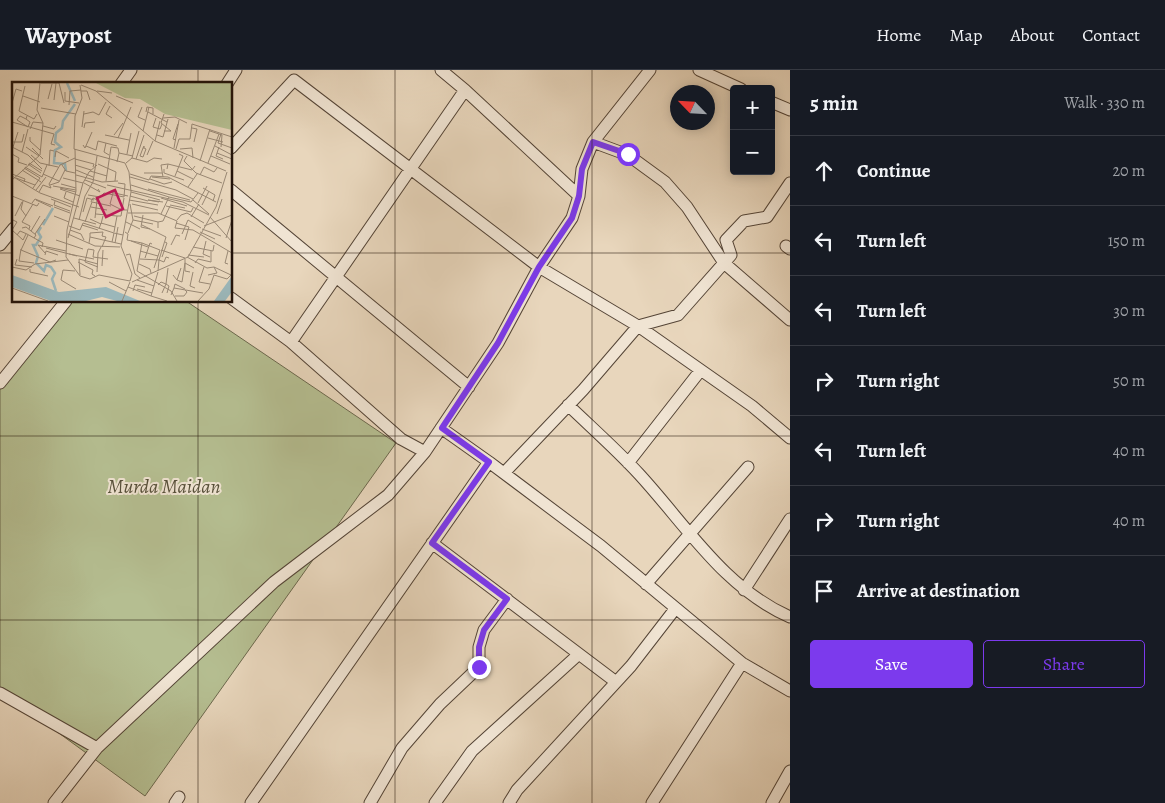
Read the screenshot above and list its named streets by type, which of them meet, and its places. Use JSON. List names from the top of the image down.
{
  "parks": ["Murda Maidan"],
  "north": "top left",
  "page": {
    "header": "Waypost",
    "nav": [
      "Home",
      "Map",
      "About",
      "Contact"
    ],
    "heading": ["5 min", "Walk · 330 m"],
    "map_buttons": ["+", "−"],
    "list": [
      ["Continue", "20 m"],
      ["Turn left", "150 m"],
      ["Turn left", "30 m"],
      ["Turn right", "50 m"],
      ["Turn left", "40 m"],
      ["Turn right", "40 m"],
      "Arrive at destination"
    ],
    "buttons": ["Save", "Share"]
  }
}
